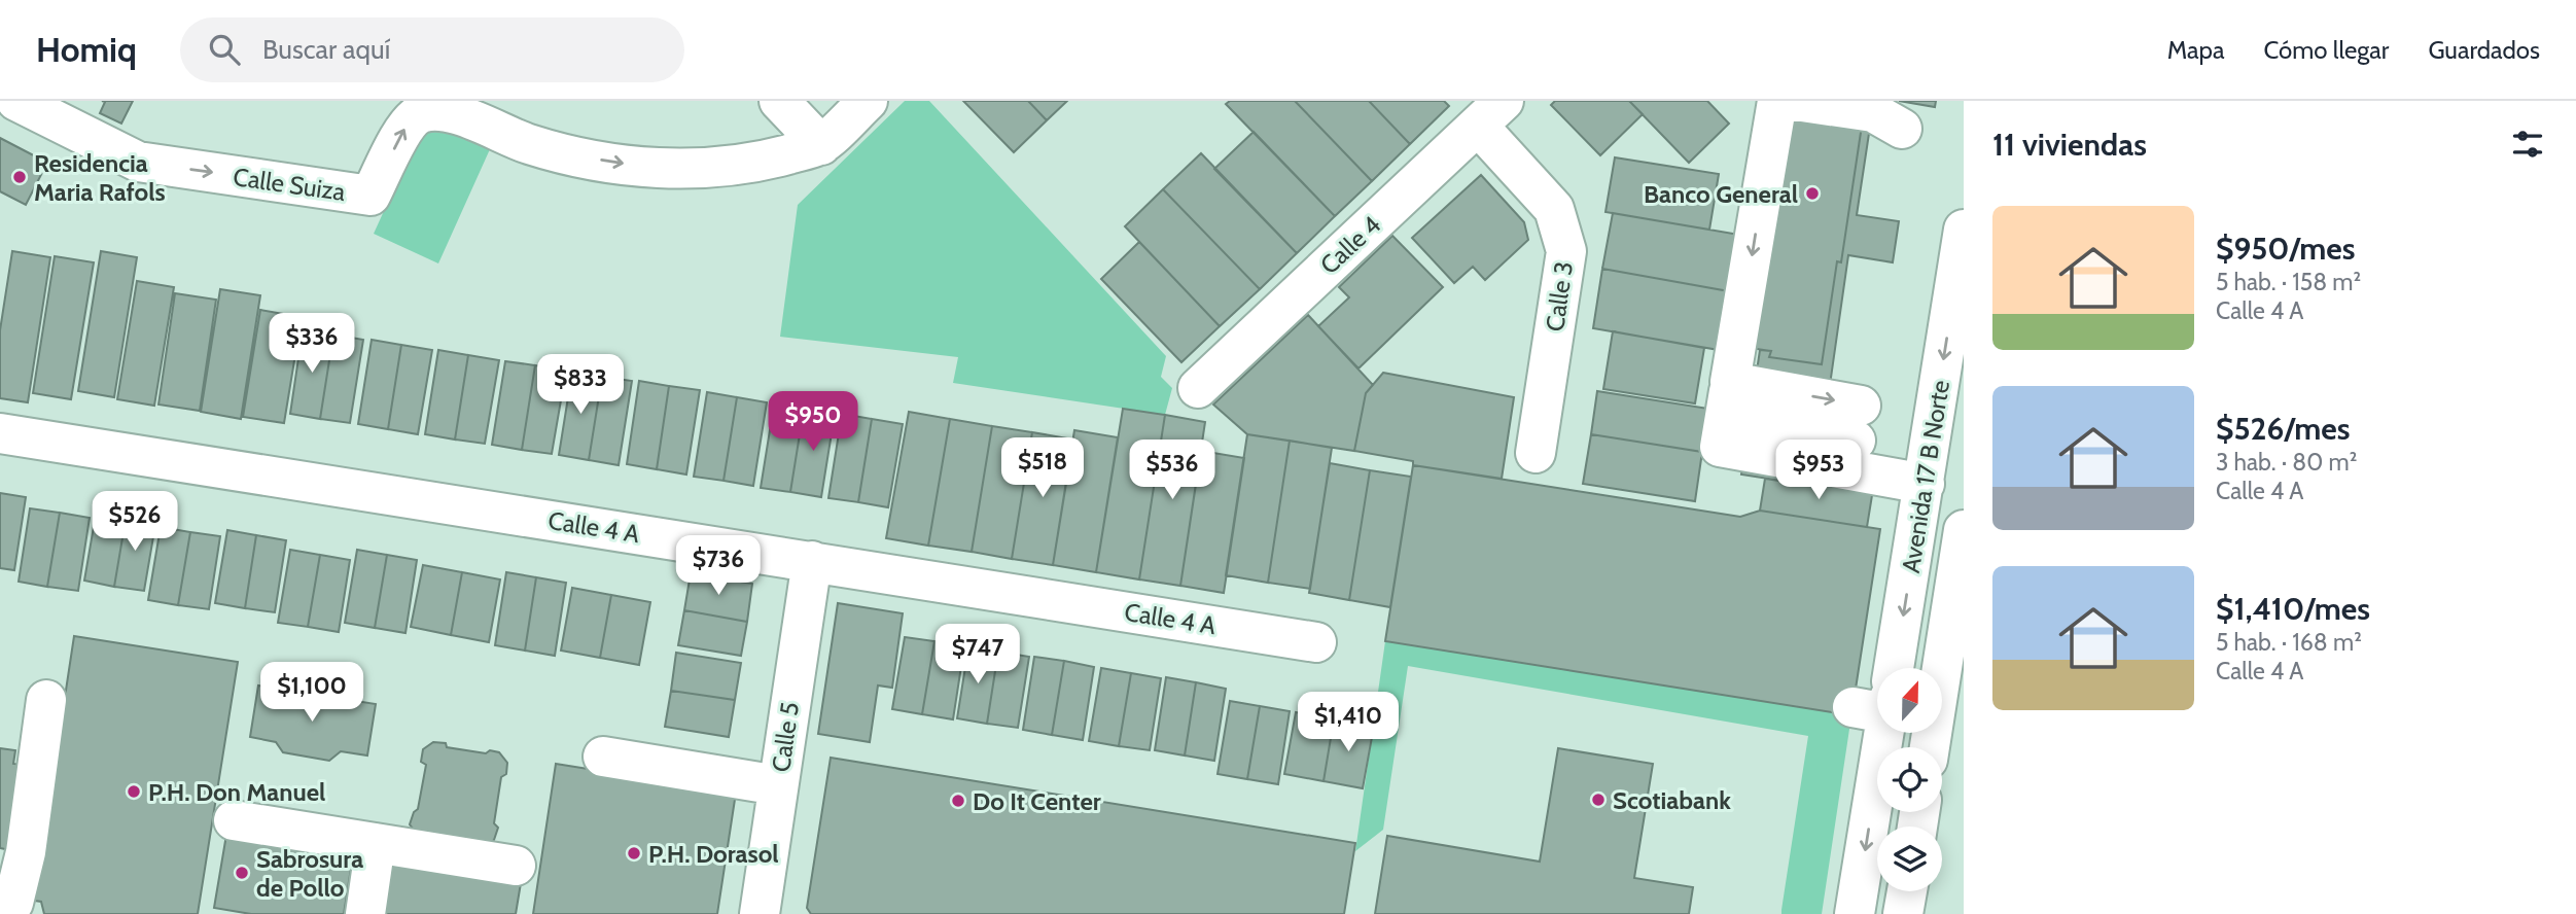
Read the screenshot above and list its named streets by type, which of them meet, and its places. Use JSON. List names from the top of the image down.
{
  "streets": {
    "street": [
      "Calle Suiza",
      "Calle 4",
      "Calle 3",
      "Avenida 17 B Norte",
      "Calle 4 A",
      "Calle 5"
    ]
  },
  "crossings": [
    ["Calle 4", "Calle 3"],
    ["Calle 4 A", "Calle 5"]
  ],
  "one_way": ["Calle Suiza"],
  "places": [
    "Residencia Maria Rafols",
    "Banco General",
    "P.H. Don Manuel",
    "Scotiabank",
    "Do It Center",
    "P.H. Dorasol",
    "Sabrosura de Pollo"
  ],
  "north": "top",
  "page": {
    "header": "Homiq",
    "search": "Buscar aquí",
    "nav": ["Mapa", "Cómo llegar", "Guardados"],
    "heading": "11 viviendas",
    "list": [
      {
        "name": "$950/mes",
        "note": "5 hab. · 158 m² · Calle 4 A"
      },
      {
        "name": "$526/mes",
        "note": "3 hab. · 80 m² · Calle 4 A"
      },
      {
        "name": "$1,410/mes",
        "note": "5 hab. · 168 m² · Calle 4 A"
      }
    ],
    "price": [
      "$336",
      "$833",
      "$950",
      "$518",
      "$536",
      "$953",
      "$526",
      "$736",
      "$747",
      "$1,100",
      "$1,410"
    ]
  }
}
